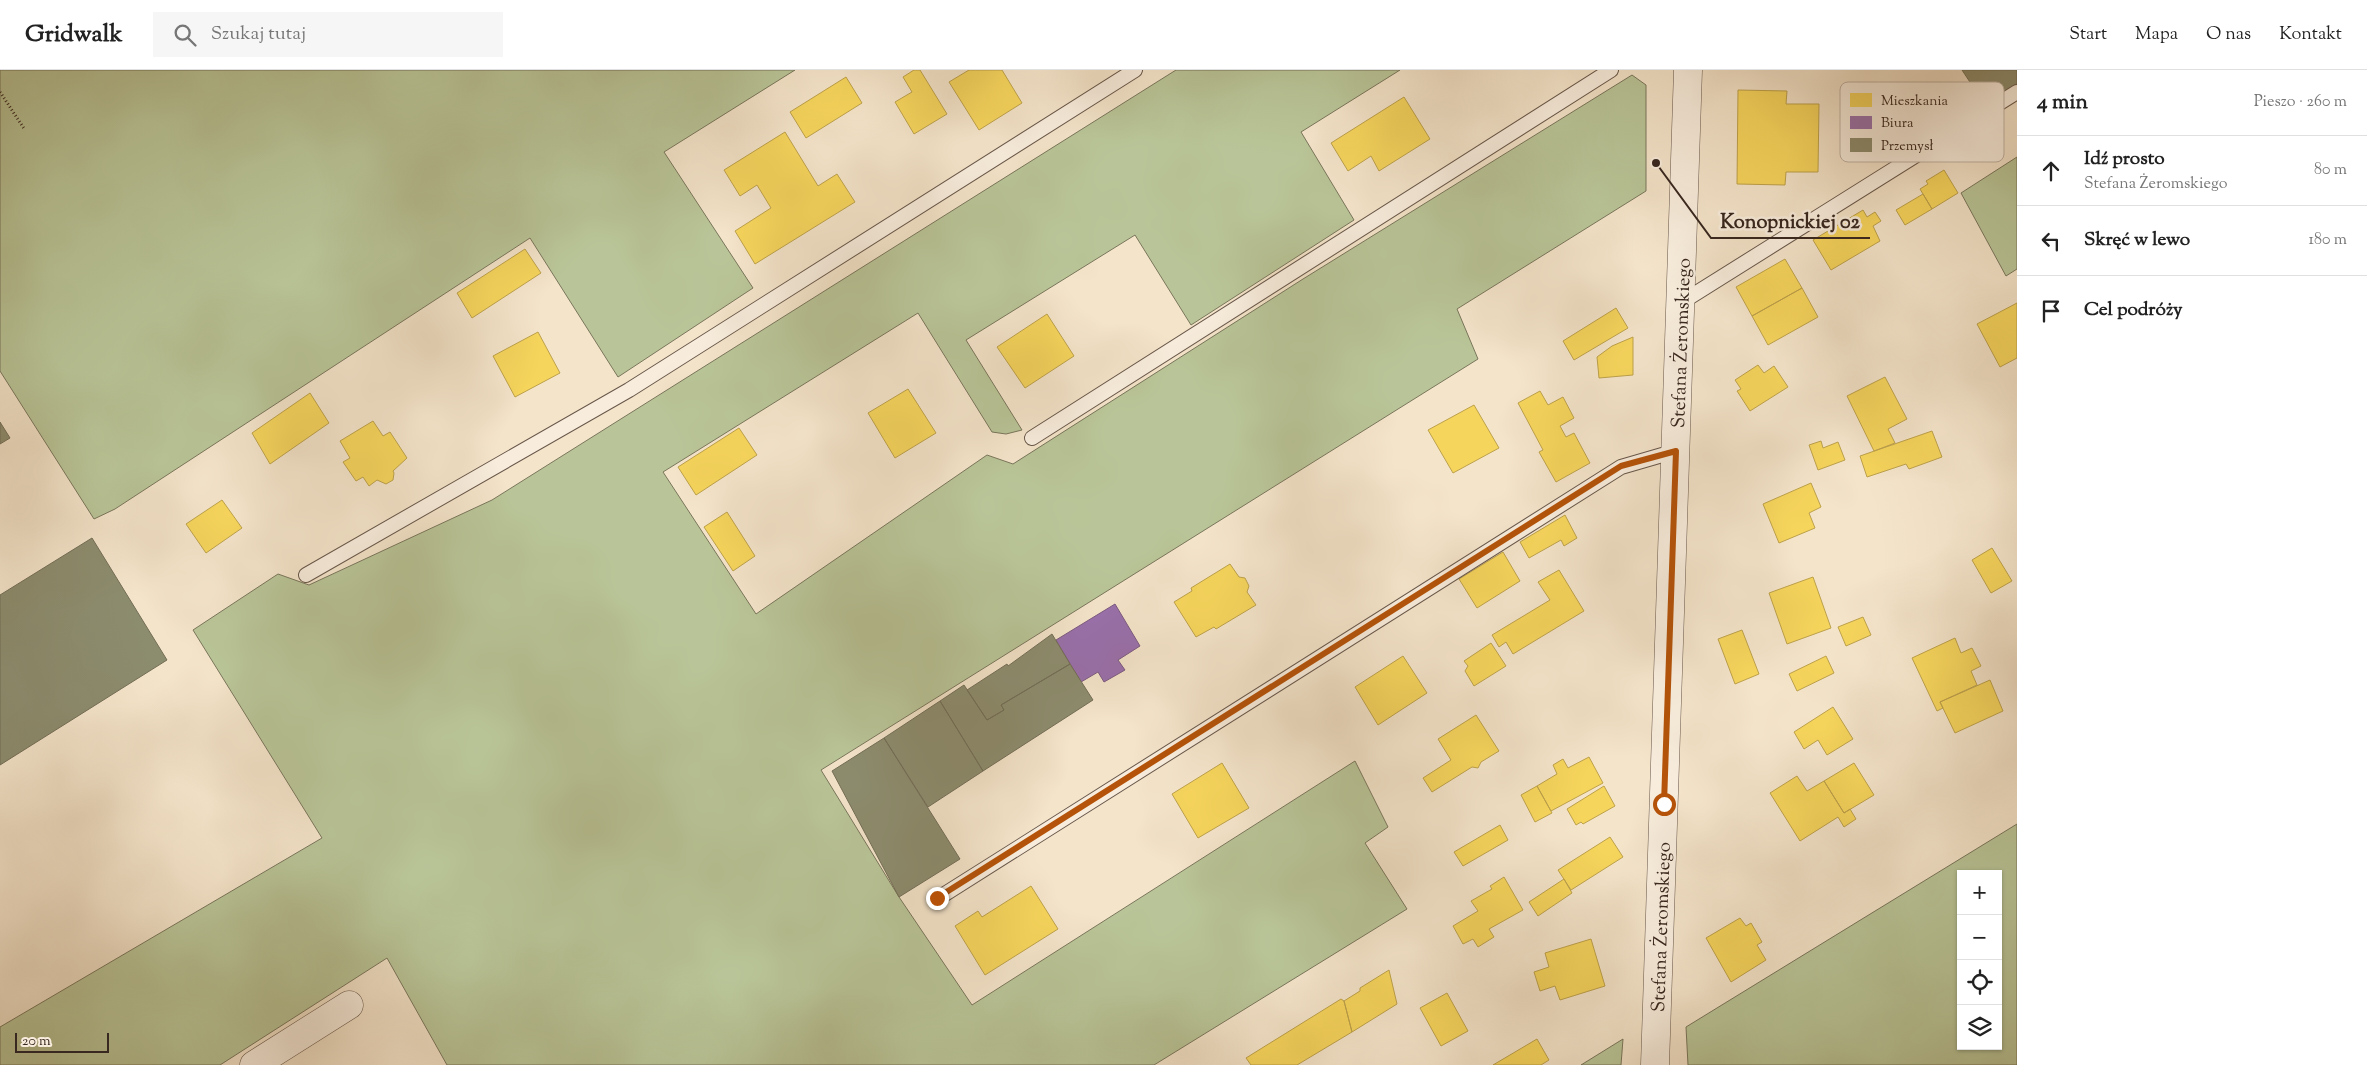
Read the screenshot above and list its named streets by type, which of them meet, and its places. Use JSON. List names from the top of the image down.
{
  "streets": {
    "street": ["Stefana Żeromskiego"]
  },
  "places": ["Konopnickiej 02"],
  "legend": ["Mieszkania", "Biura", "Przemysł"],
  "scale_bar": "20 m",
  "page": {
    "header": "Gridwalk",
    "search": "Szukaj tutaj",
    "nav": [
      "Start",
      "Mapa",
      "O nas",
      "Kontakt"
    ],
    "heading": ["4 min", "Pieszo · 260 m"],
    "list": [
      ["Idź prosto", "Stefana Żeromskiego", "80 m"],
      ["Skręć w lewo", "180 m"],
      "Cel podróży"
    ],
    "map_buttons": ["+", "−"],
    "scale": "20 m"
  }
}
